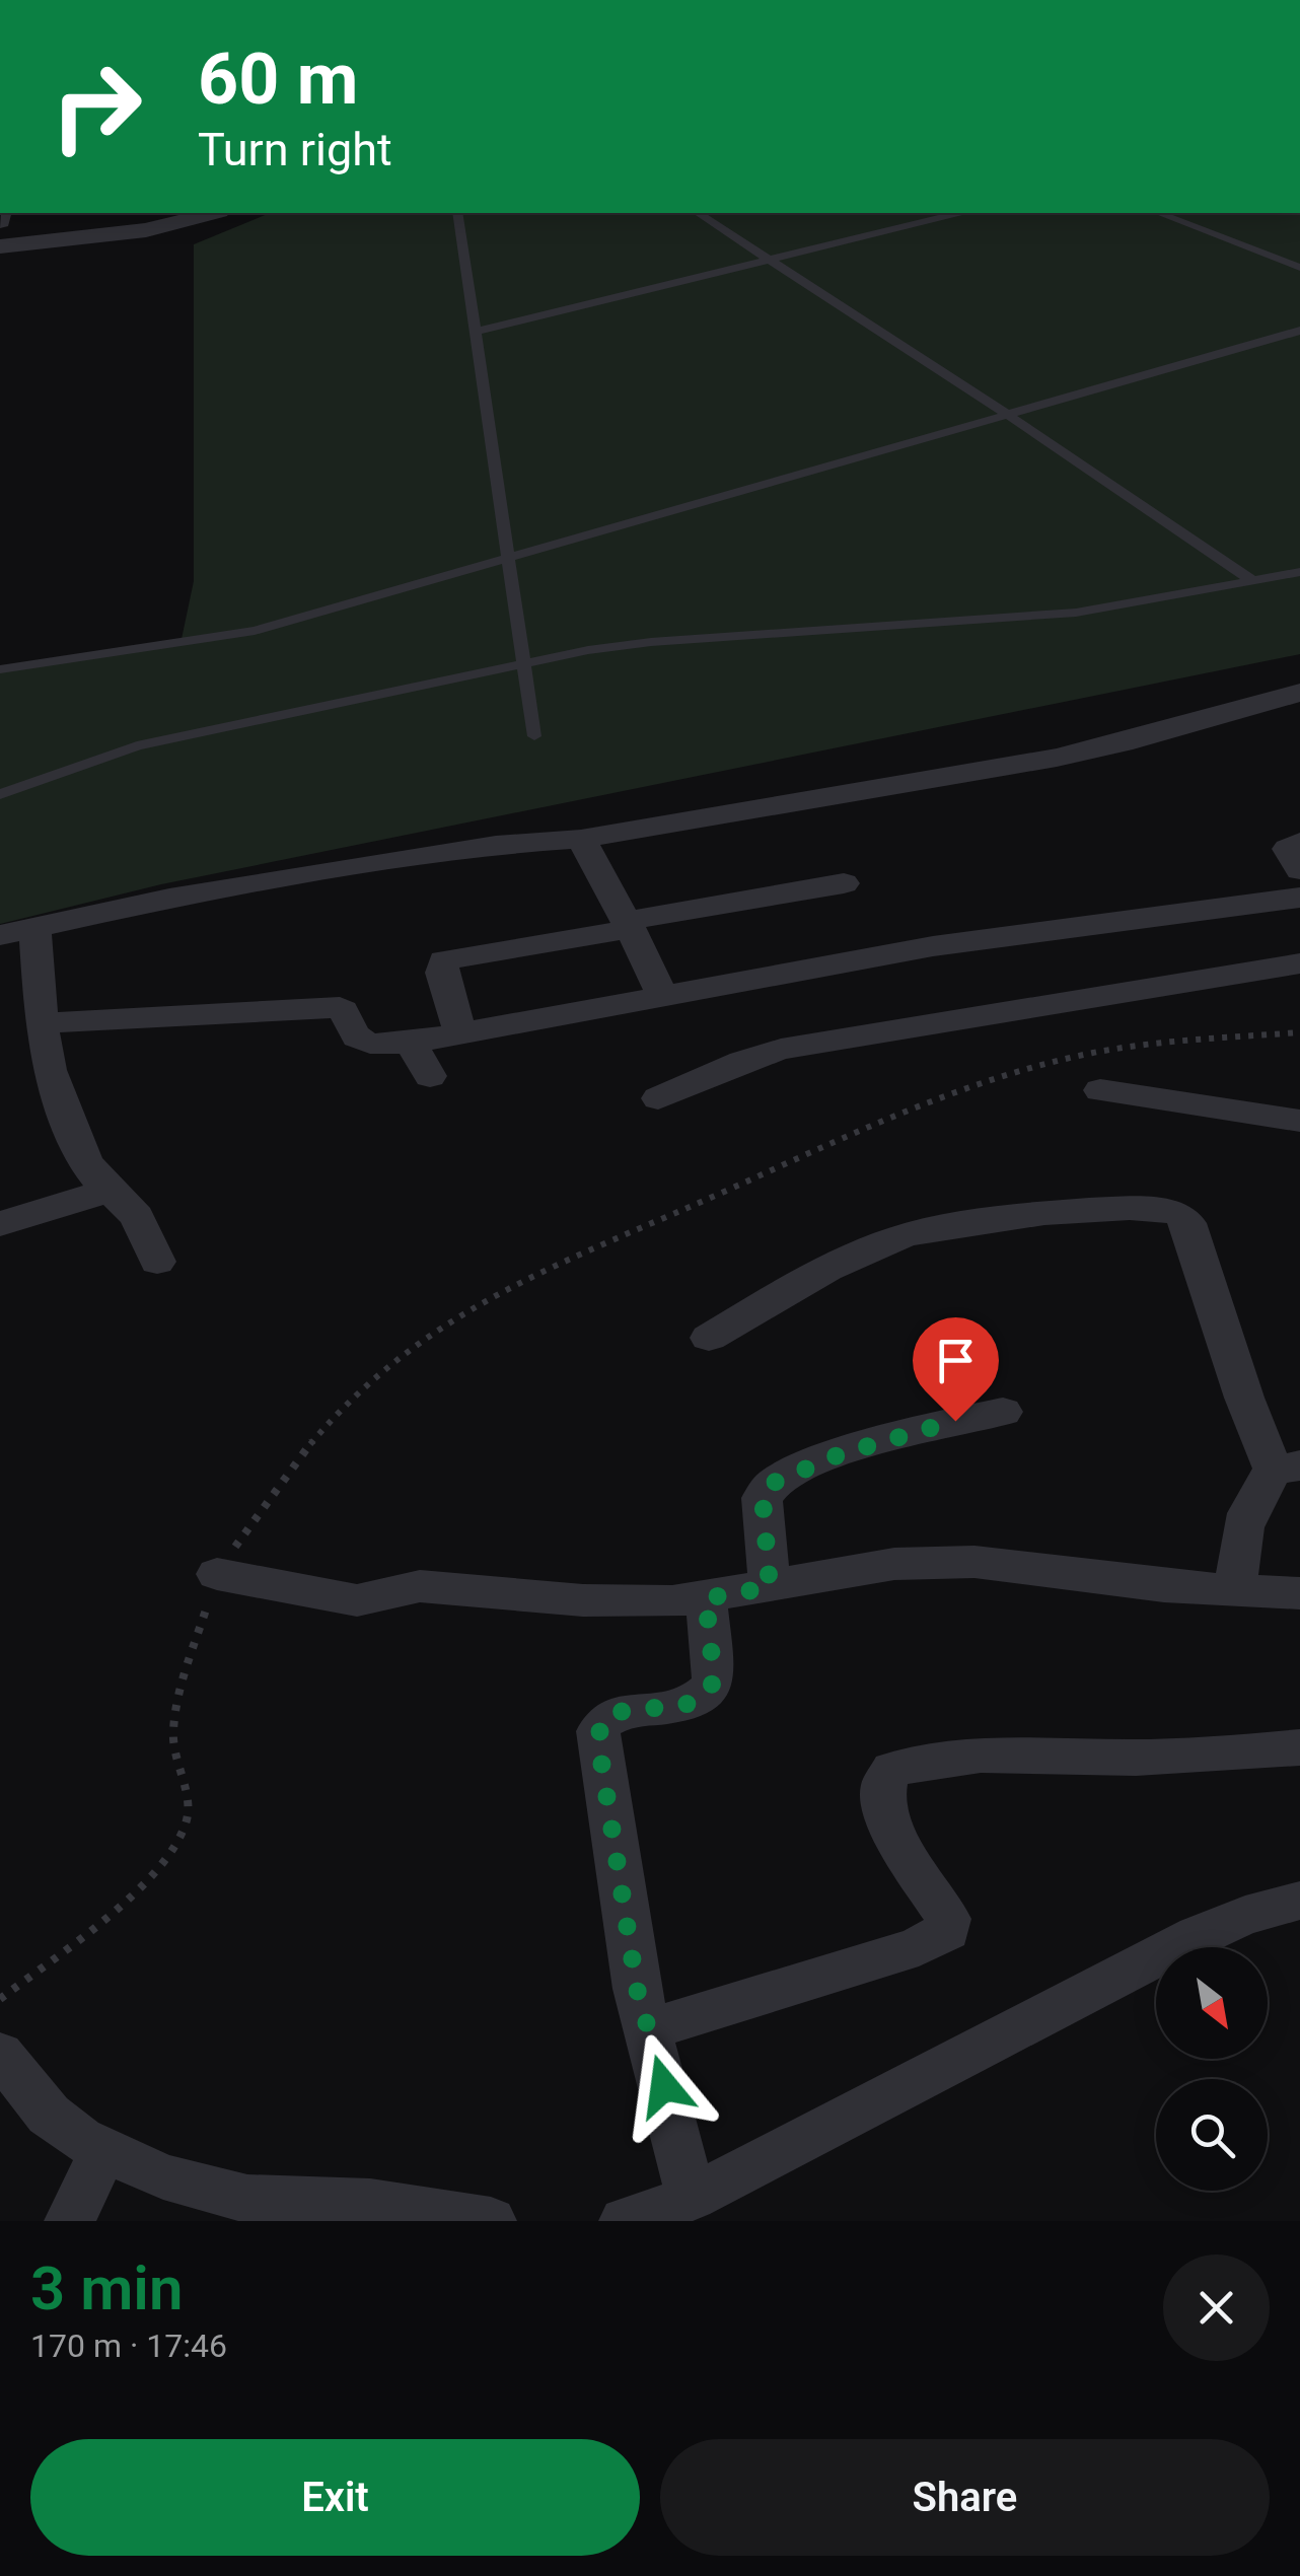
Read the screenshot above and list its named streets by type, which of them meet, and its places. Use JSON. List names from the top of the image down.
{
  "north": "bottom right",
  "page": {
    "turn": ["60 m", "Turn right"],
    "heading": ["3 min", "170 m · 17:46"],
    "buttons": ["Exit", "Share"]
  }
}
